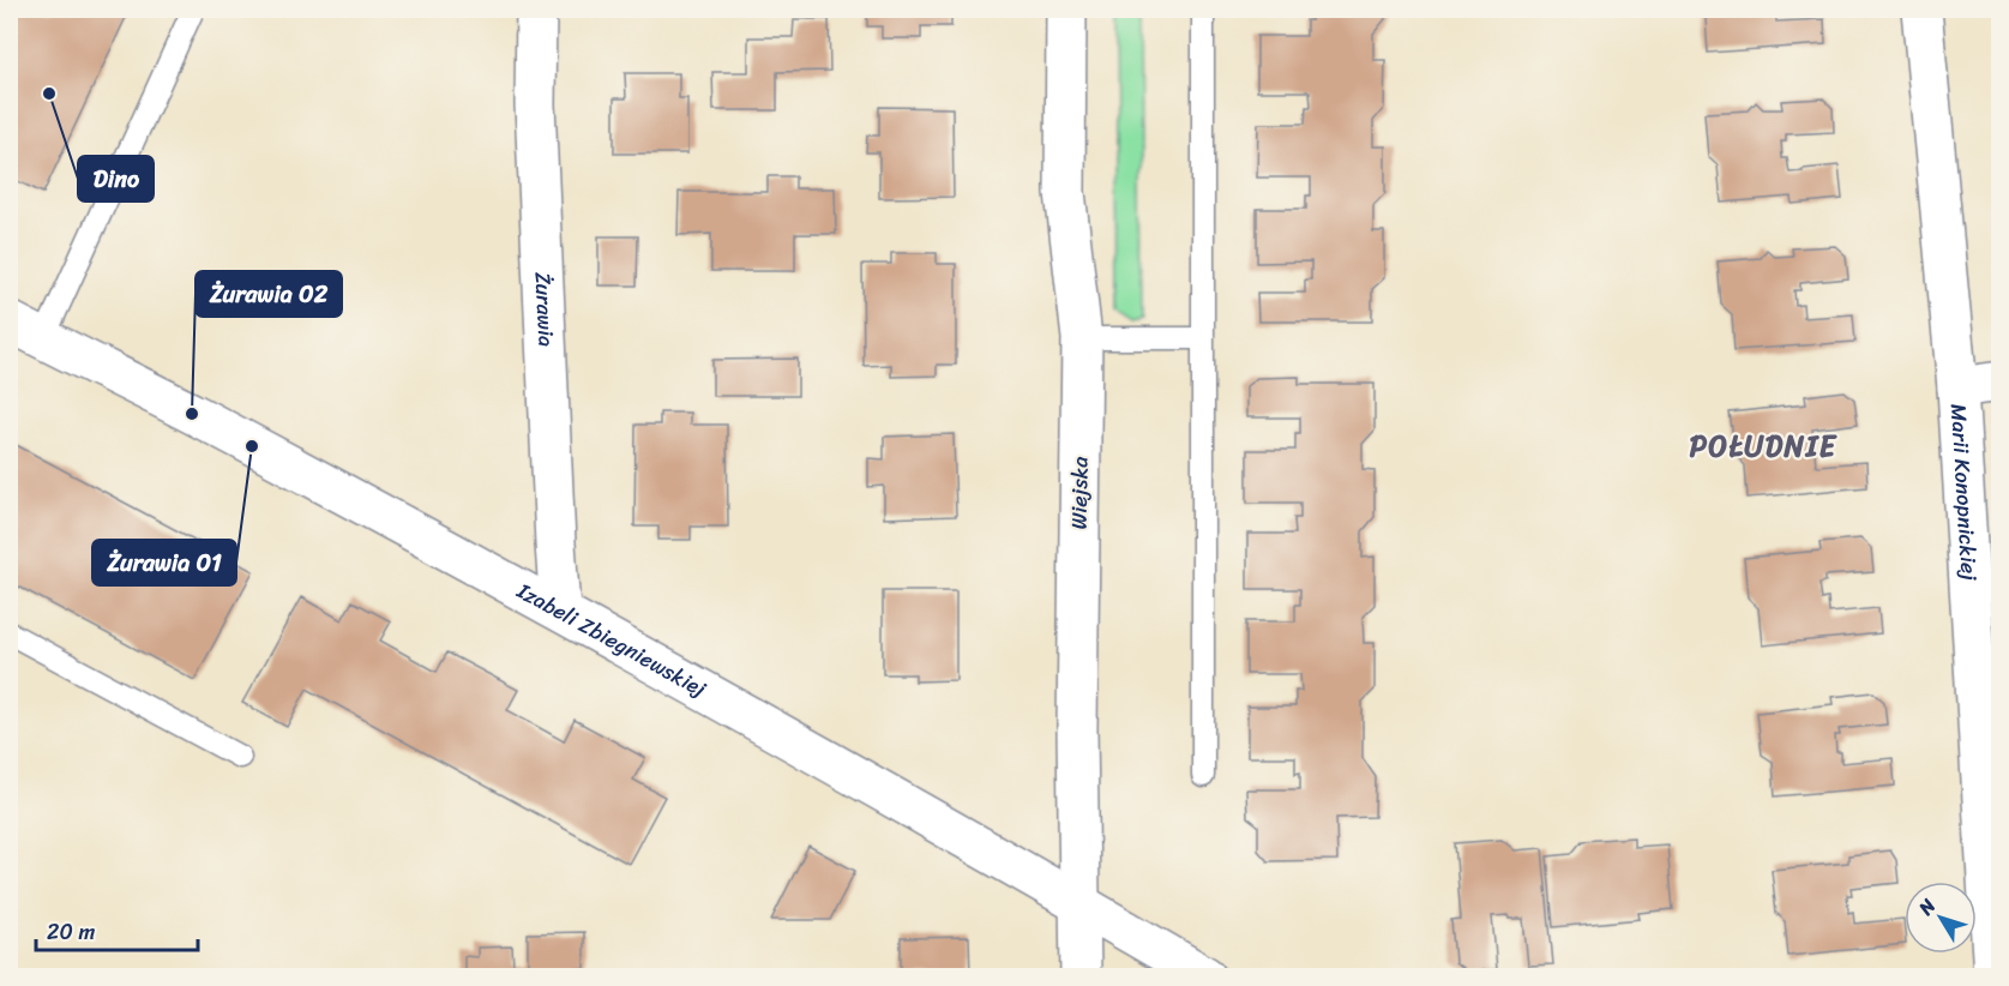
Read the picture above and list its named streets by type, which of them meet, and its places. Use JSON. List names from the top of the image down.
{
  "streets": {
    "street": [
      "Żurawia",
      "Wiejska",
      "Marii Konopnickiej",
      "Izabeli Zbiegniewskiej"
    ]
  },
  "crossings": [
    ["Żurawia", "Izabeli Zbiegniewskiej"],
    ["Wiejska", "Izabeli Zbiegniewskiej"]
  ],
  "districts": ["POŁUDNIE"],
  "places": ["Dino", "Żurawia 02", "Żurawia 01"],
  "scale_bar": "20 m",
  "north": "top left"
}
